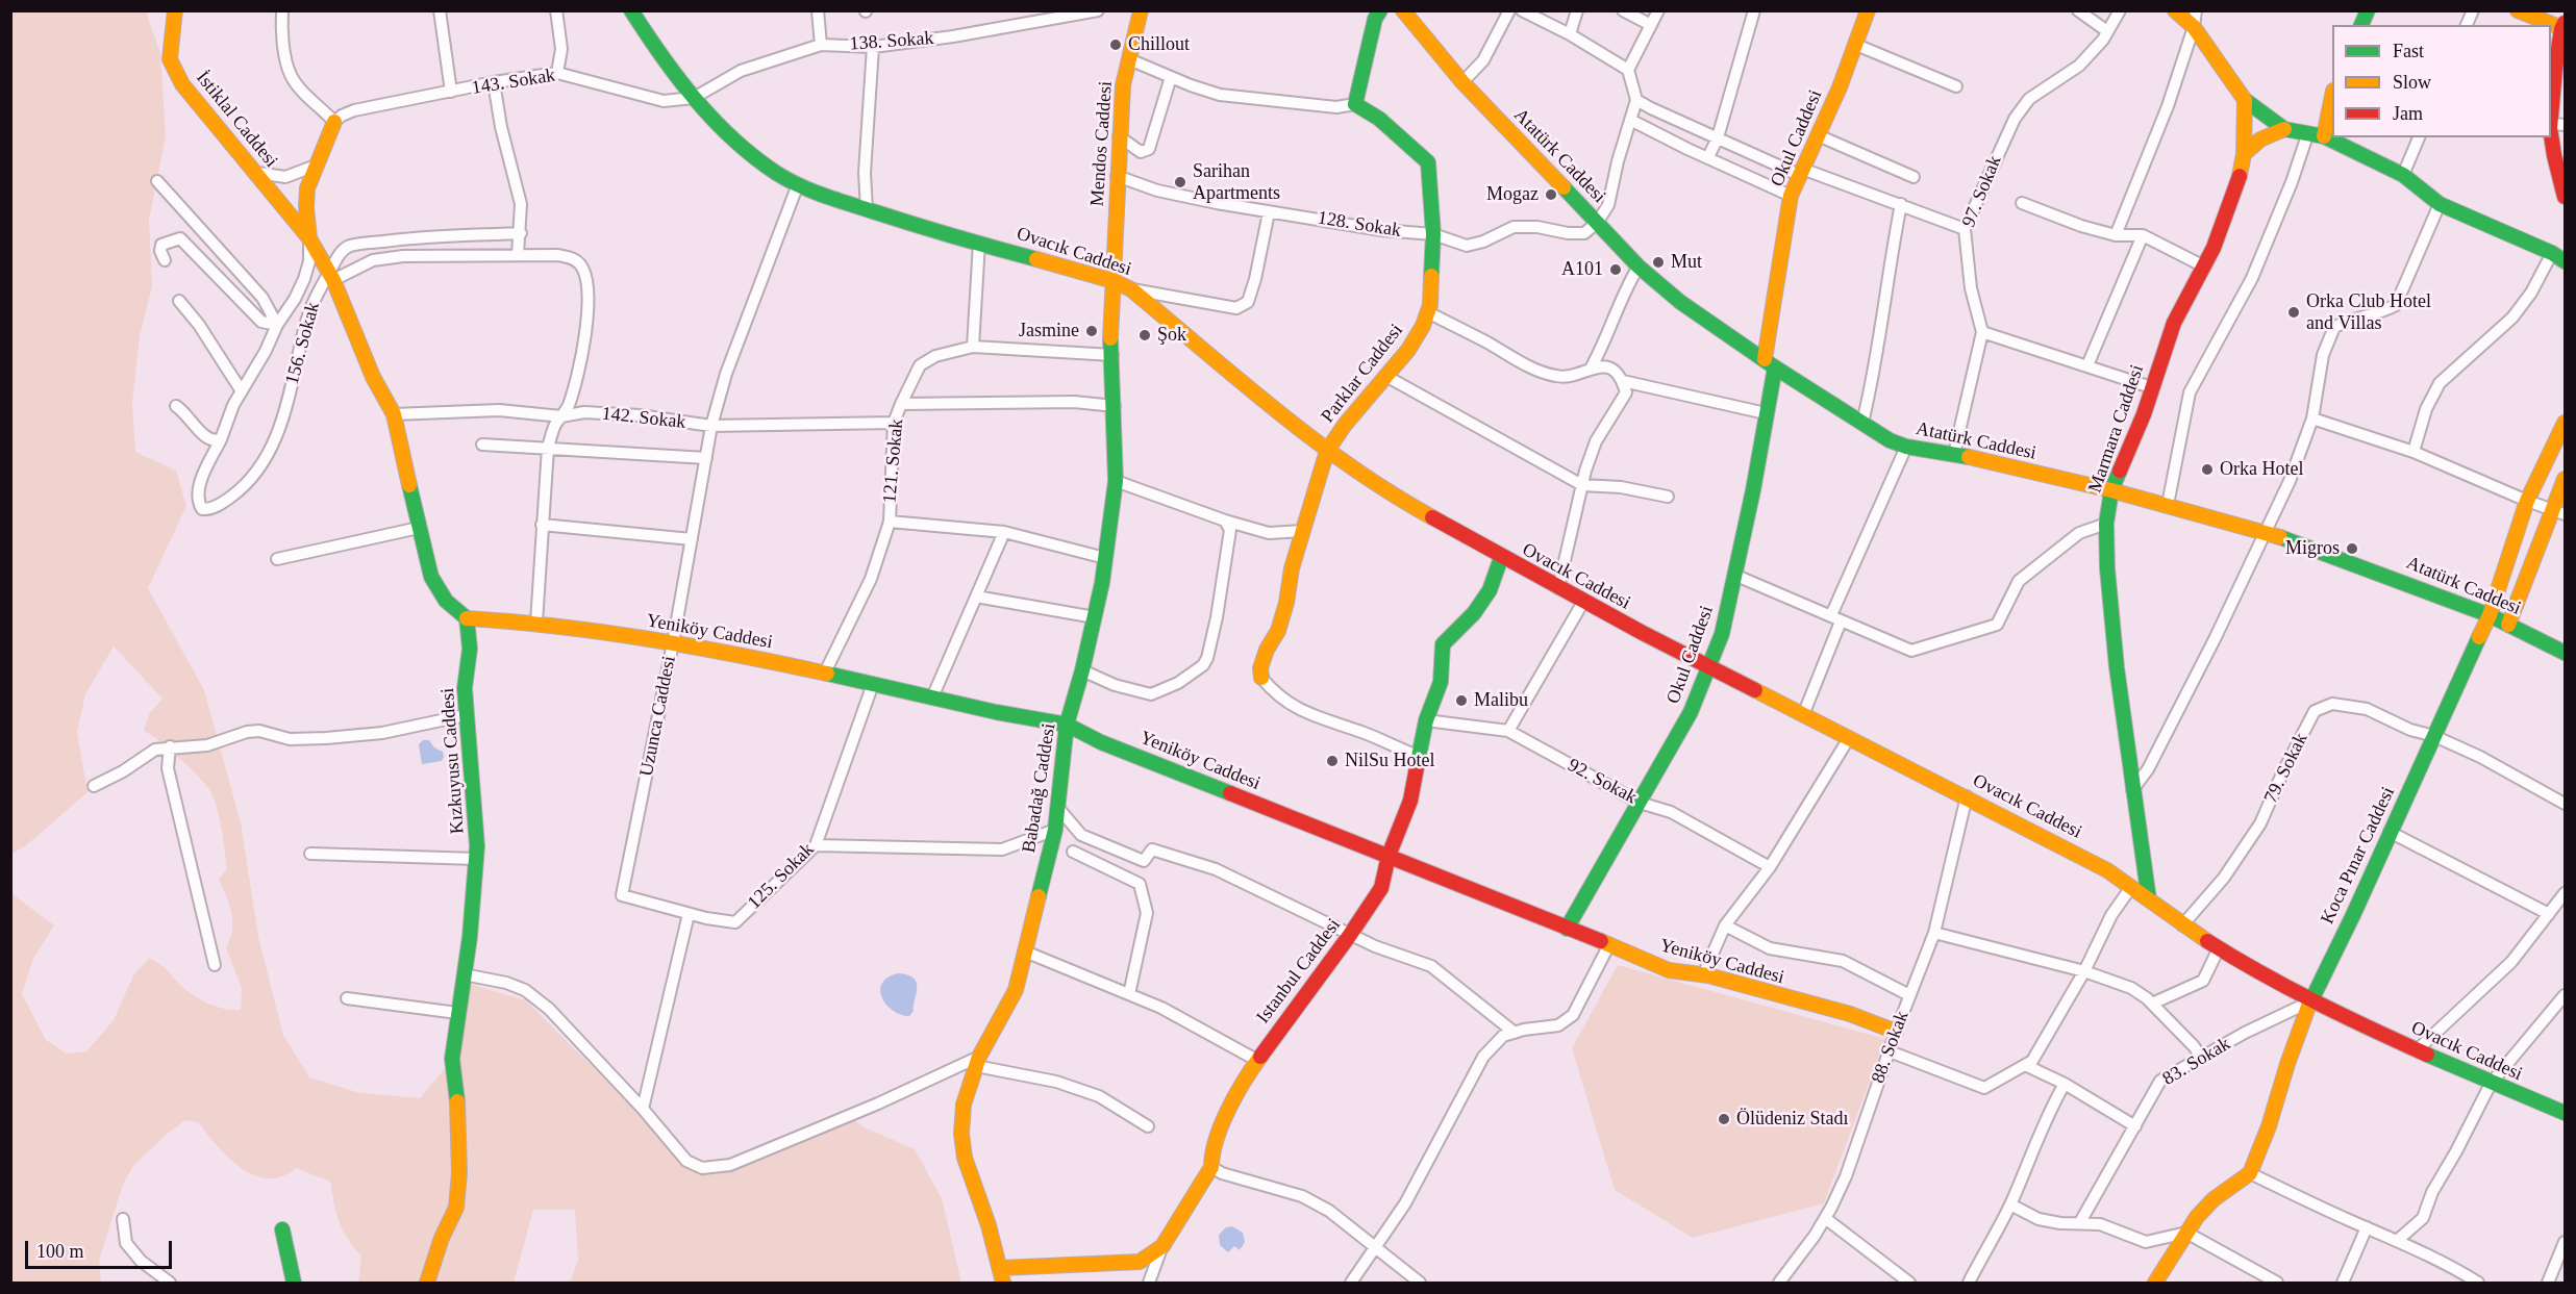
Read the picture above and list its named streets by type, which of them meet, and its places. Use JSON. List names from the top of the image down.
{
  "streets": {
    "street": [
      "138. Sokak",
      "143. Sokak",
      "İstiklal Caddesi",
      "Okul Caddesi",
      "Mendos Caddesi",
      "Atatürk Caddesi",
      "97. Sokak",
      "128. Sokak",
      "Ovacık Caddesi",
      "156. Sokak",
      "Parklar Caddesi",
      "142. Sokak",
      "Marmara Caddesi",
      "121. Sokak",
      "Yeniköy Caddesi",
      "Uzunca Caddesi",
      "Kızkuyusu Caddesi",
      "79. Sokak",
      "92. Sokak",
      "Babadağ Caddesi",
      "Koca Pınar Caddesi",
      "125. Sokak",
      "Istanbul Caddesi",
      "88. Sokak",
      "83. Sokak"
    ]
  },
  "crossings": [
    ["138. Sokak", "143. Sokak"],
    ["138. Sokak", "Ovacık Caddesi"],
    ["143. Sokak", "Ovacık Caddesi"],
    ["Okul Caddesi", "Atatürk Caddesi"],
    ["Okul Caddesi", "Ovacık Caddesi"],
    ["Okul Caddesi", "Yeniköy Caddesi"],
    ["Okul Caddesi", "92. Sokak"],
    ["Mendos Caddesi", "128. Sokak"],
    ["Mendos Caddesi", "Ovacık Caddesi"],
    ["Mendos Caddesi", "Babadağ Caddesi"],
    ["Atatürk Caddesi", "97. Sokak"],
    ["Atatürk Caddesi", "128. Sokak"],
    ["Atatürk Caddesi", "Marmara Caddesi"],
    ["Atatürk Caddesi", "Koca Pınar Caddesi"],
    ["128. Sokak", "Parklar Caddesi"],
    ["Ovacık Caddesi", "Parklar Caddesi"],
    ["Ovacık Caddesi", "Marmara Caddesi"],
    ["Ovacık Caddesi", "Uzunca Caddesi"],
    ["Ovacık Caddesi", "79. Sokak"],
    ["Ovacık Caddesi", "Babadağ Caddesi"],
    ["Ovacık Caddesi", "Koca Pınar Caddesi"],
    ["Ovacık Caddesi", "Istanbul Caddesi"],
    ["Ovacık Caddesi", "88. Sokak"],
    ["Ovacık Caddesi", "83. Sokak"],
    ["142. Sokak", "121. Sokak"],
    ["142. Sokak", "Uzunca Caddesi"],
    ["121. Sokak", "Yeniköy Caddesi"],
    ["121. Sokak", "Babadağ Caddesi"],
    ["Yeniköy Caddesi", "Uzunca Caddesi"],
    ["Yeniköy Caddesi", "Kızkuyusu Caddesi"],
    ["Yeniköy Caddesi", "Babadağ Caddesi"],
    ["Yeniköy Caddesi", "125. Sokak"],
    ["Yeniköy Caddesi", "Istanbul Caddesi"],
    ["Yeniköy Caddesi", "88. Sokak"],
    ["Uzunca Caddesi", "125. Sokak"],
    ["79. Sokak", "Koca Pınar Caddesi"],
    ["92. Sokak", "Istanbul Caddesi"],
    ["Babadağ Caddesi", "Istanbul Caddesi"],
    ["Koca Pınar Caddesi", "83. Sokak"]
  ],
  "places": [
    "Chillout",
    "Sarihan Apartments",
    "Mogaz",
    "Mut",
    "A101",
    "Orka Club Hotel and Villas",
    "Jasmine",
    "Şok",
    "Orka Hotel",
    "Migros",
    "Malibu",
    "NilSu Hotel",
    "Ölüdeniz Stadı"
  ],
  "legend": ["Fast", "Slow", "Jam"],
  "scale_bar": "100 m"
}
